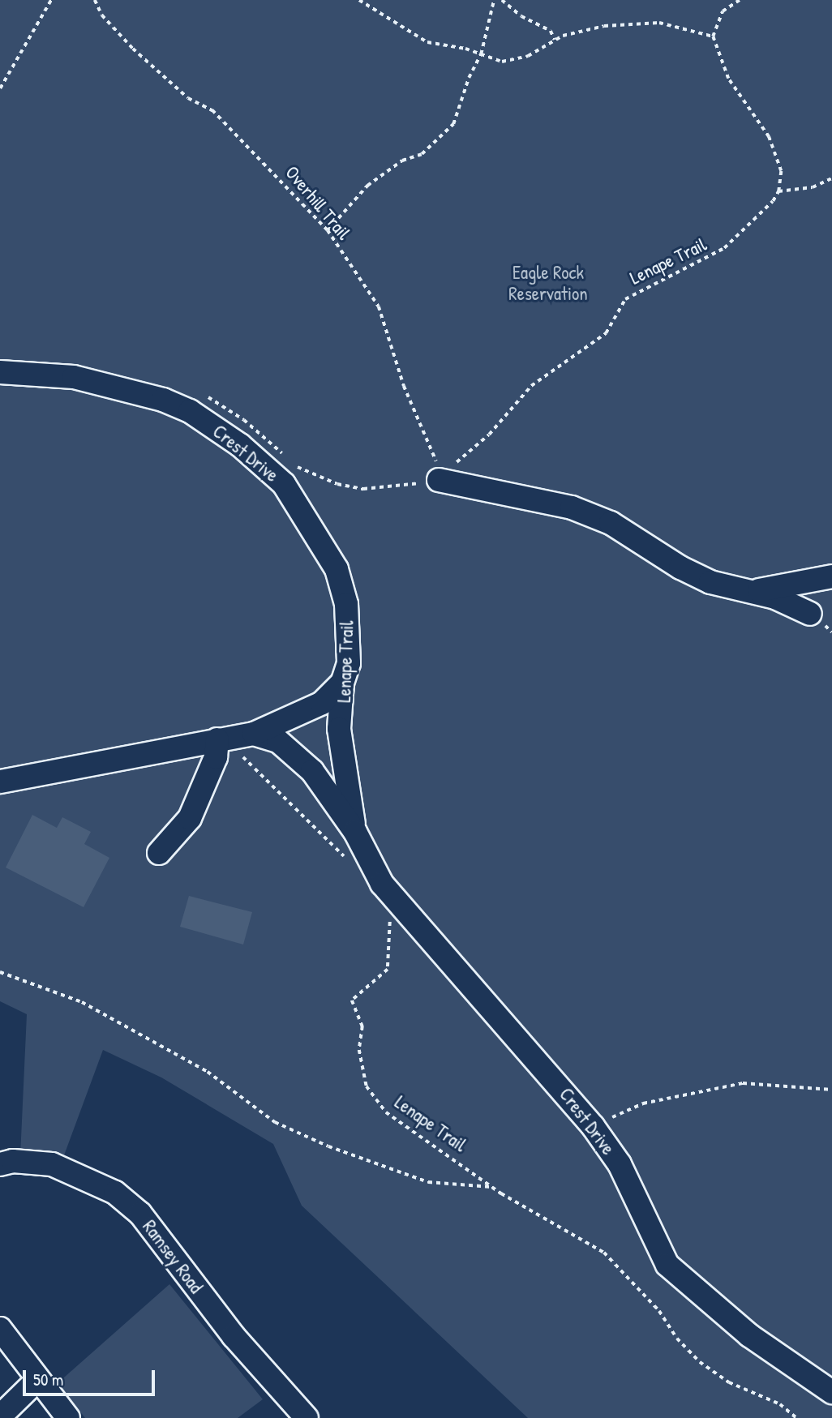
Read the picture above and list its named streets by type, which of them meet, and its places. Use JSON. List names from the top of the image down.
{
  "streets": {
    "street": ["Crest Drive", "Ramsey Road"],
    "path": ["Overhill Trail", "Lenape Trail"]
  },
  "crossings": [
    ["Overhill Trail", "Lenape Trail"],
    ["Lenape Trail", "Crest Drive"]
  ],
  "parks": ["Eagle Rock Reservation"],
  "scale_bar": "50 m"
}
